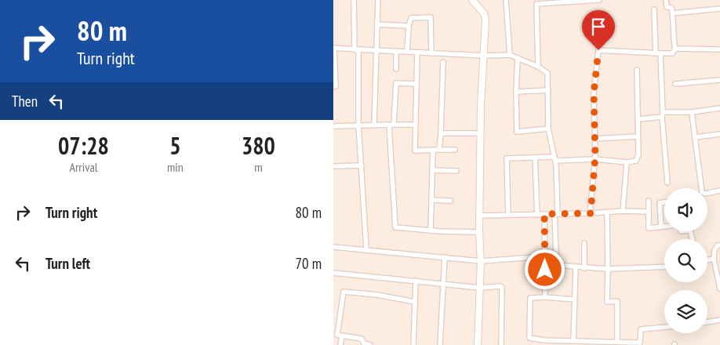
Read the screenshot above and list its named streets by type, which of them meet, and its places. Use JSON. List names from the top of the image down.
{
  "page": {
    "turn": ["80 m", "Turn right"],
    "then": "Then",
    "eta": [
      "07:28",
      "Arrival",
      "5",
      "min",
      "380",
      "m"
    ],
    "list": [
      {
        "name": "Turn right",
        "value": "80 m"
      },
      {
        "name": "Turn left",
        "value": "70 m"
      }
    ]
  }
}
